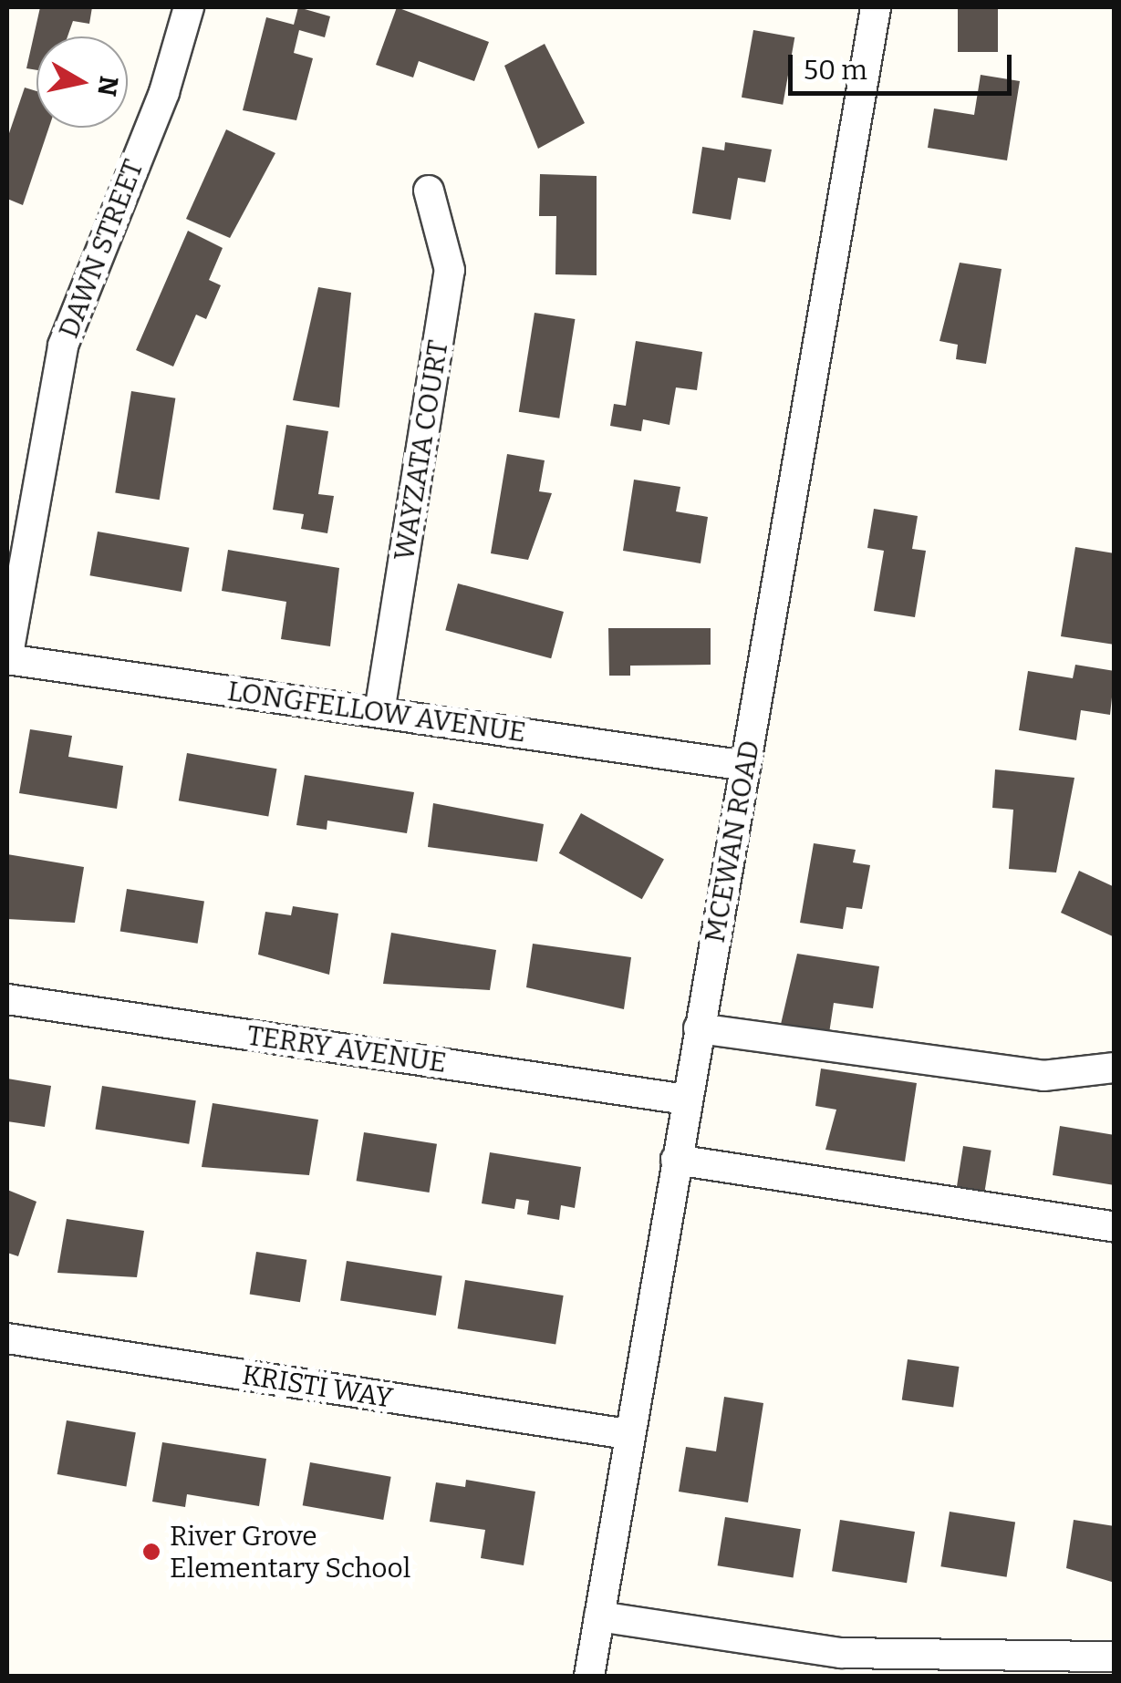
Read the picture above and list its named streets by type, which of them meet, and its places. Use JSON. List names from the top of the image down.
{
  "streets": {
    "street": [
      "DAWN STREET",
      "WAYZATA COURT",
      "LONGFELLOW AVENUE",
      "MCEWAN ROAD",
      "TERRY AVENUE",
      "KRISTI WAY"
    ]
  },
  "crossings": [
    ["DAWN STREET", "LONGFELLOW AVENUE"],
    ["WAYZATA COURT", "LONGFELLOW AVENUE"],
    ["LONGFELLOW AVENUE", "MCEWAN ROAD"],
    ["MCEWAN ROAD", "TERRY AVENUE"],
    ["MCEWAN ROAD", "KRISTI WAY"]
  ],
  "places": ["River Grove Elementary School"],
  "scale_bar": "50 m",
  "north": "right"
}
